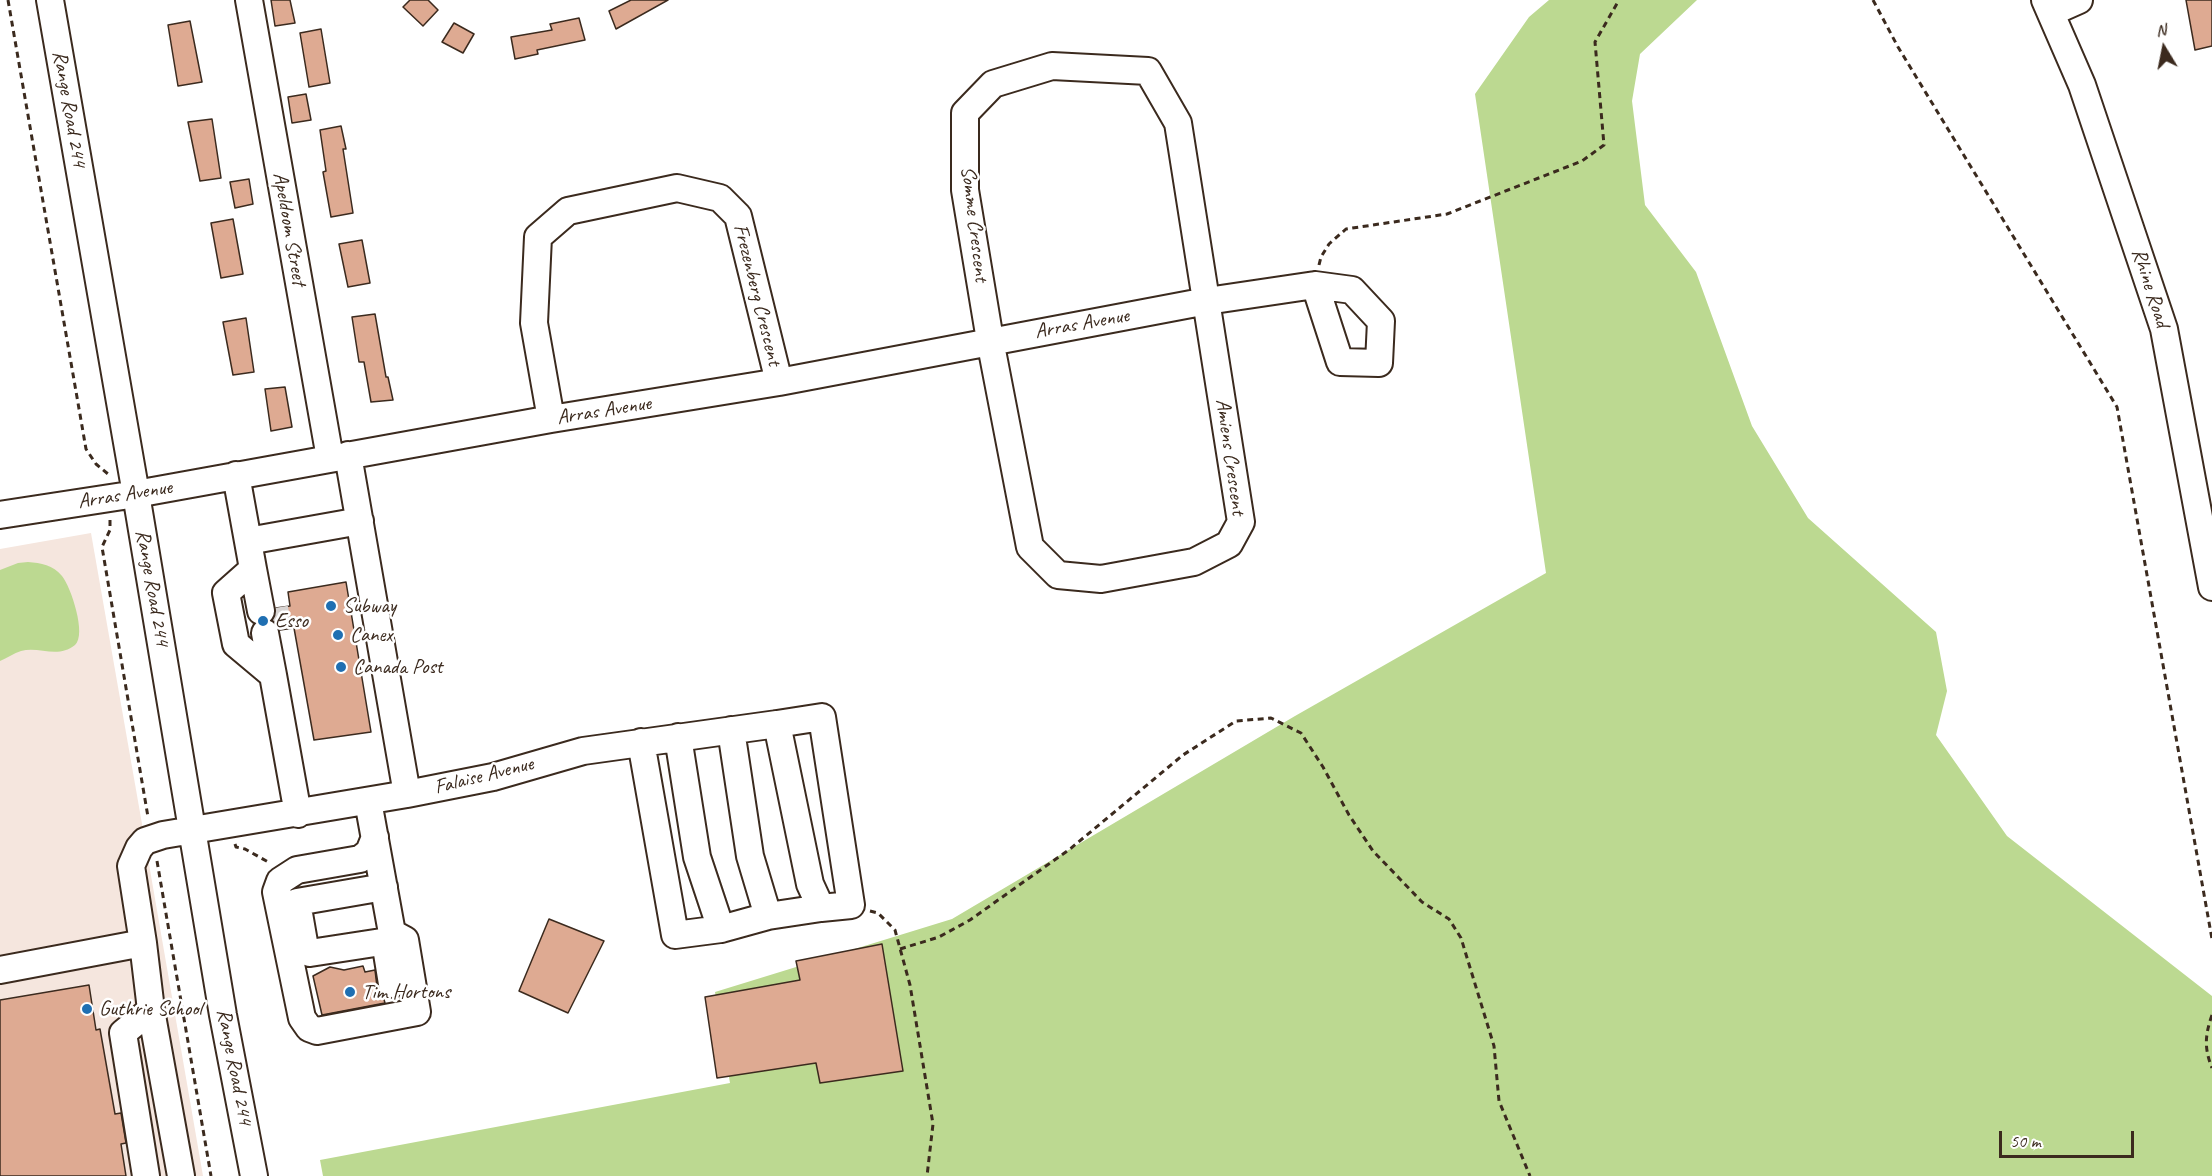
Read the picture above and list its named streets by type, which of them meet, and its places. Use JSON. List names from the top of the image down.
{
  "streets": {
    "street": [
      "Range Road 244",
      "Somme Crescent",
      "Apeldoom Street",
      "Rhine Road",
      "Frezenberg Crescent",
      "Arras Avenue",
      "Amiens Crescent",
      "Falaise Avenue"
    ]
  },
  "crossings": [
    ["Range Road 244", "Arras Avenue"],
    ["Range Road 244", "Falaise Avenue"],
    ["Somme Crescent", "Arras Avenue"],
    ["Somme Crescent", "Amiens Crescent"],
    ["Apeldoom Street", "Arras Avenue"],
    ["Apeldoom Street", "Falaise Avenue"],
    ["Frezenberg Crescent", "Arras Avenue"],
    ["Arras Avenue", "Amiens Crescent"]
  ],
  "places": [
    "Subway",
    "Esso",
    "Canex",
    "Canada Post",
    "Tim Hortons",
    "Guthrie School"
  ],
  "scale_bar": "50 m",
  "north": "top"
}
